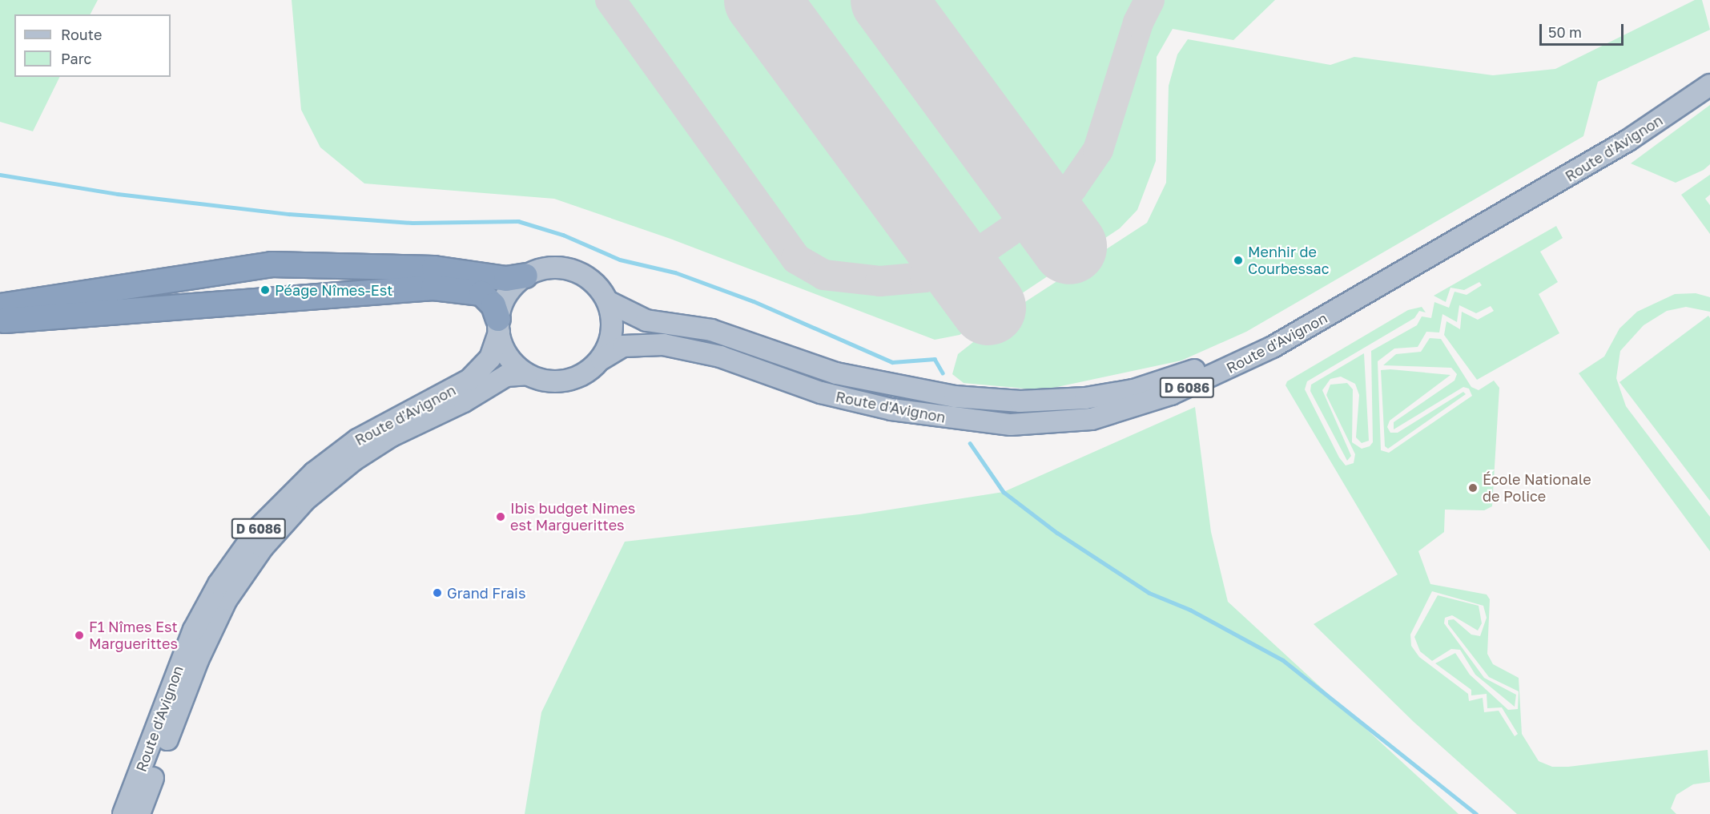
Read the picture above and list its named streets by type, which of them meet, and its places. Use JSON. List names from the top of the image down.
{
  "streets": {
    "main road": ["Route d'Avignon", "D 6086"]
  },
  "places": [
    "Menhir de Courbessac",
    "Péage Nîmes-Est",
    "École Nationale de Police",
    "Ibis budget Nimes est Marguerittes",
    "Grand Frais",
    "F1 Nîmes Est Marguerittes"
  ],
  "legend": ["Route", "Parc"],
  "scale_bar": "50 m"
}
